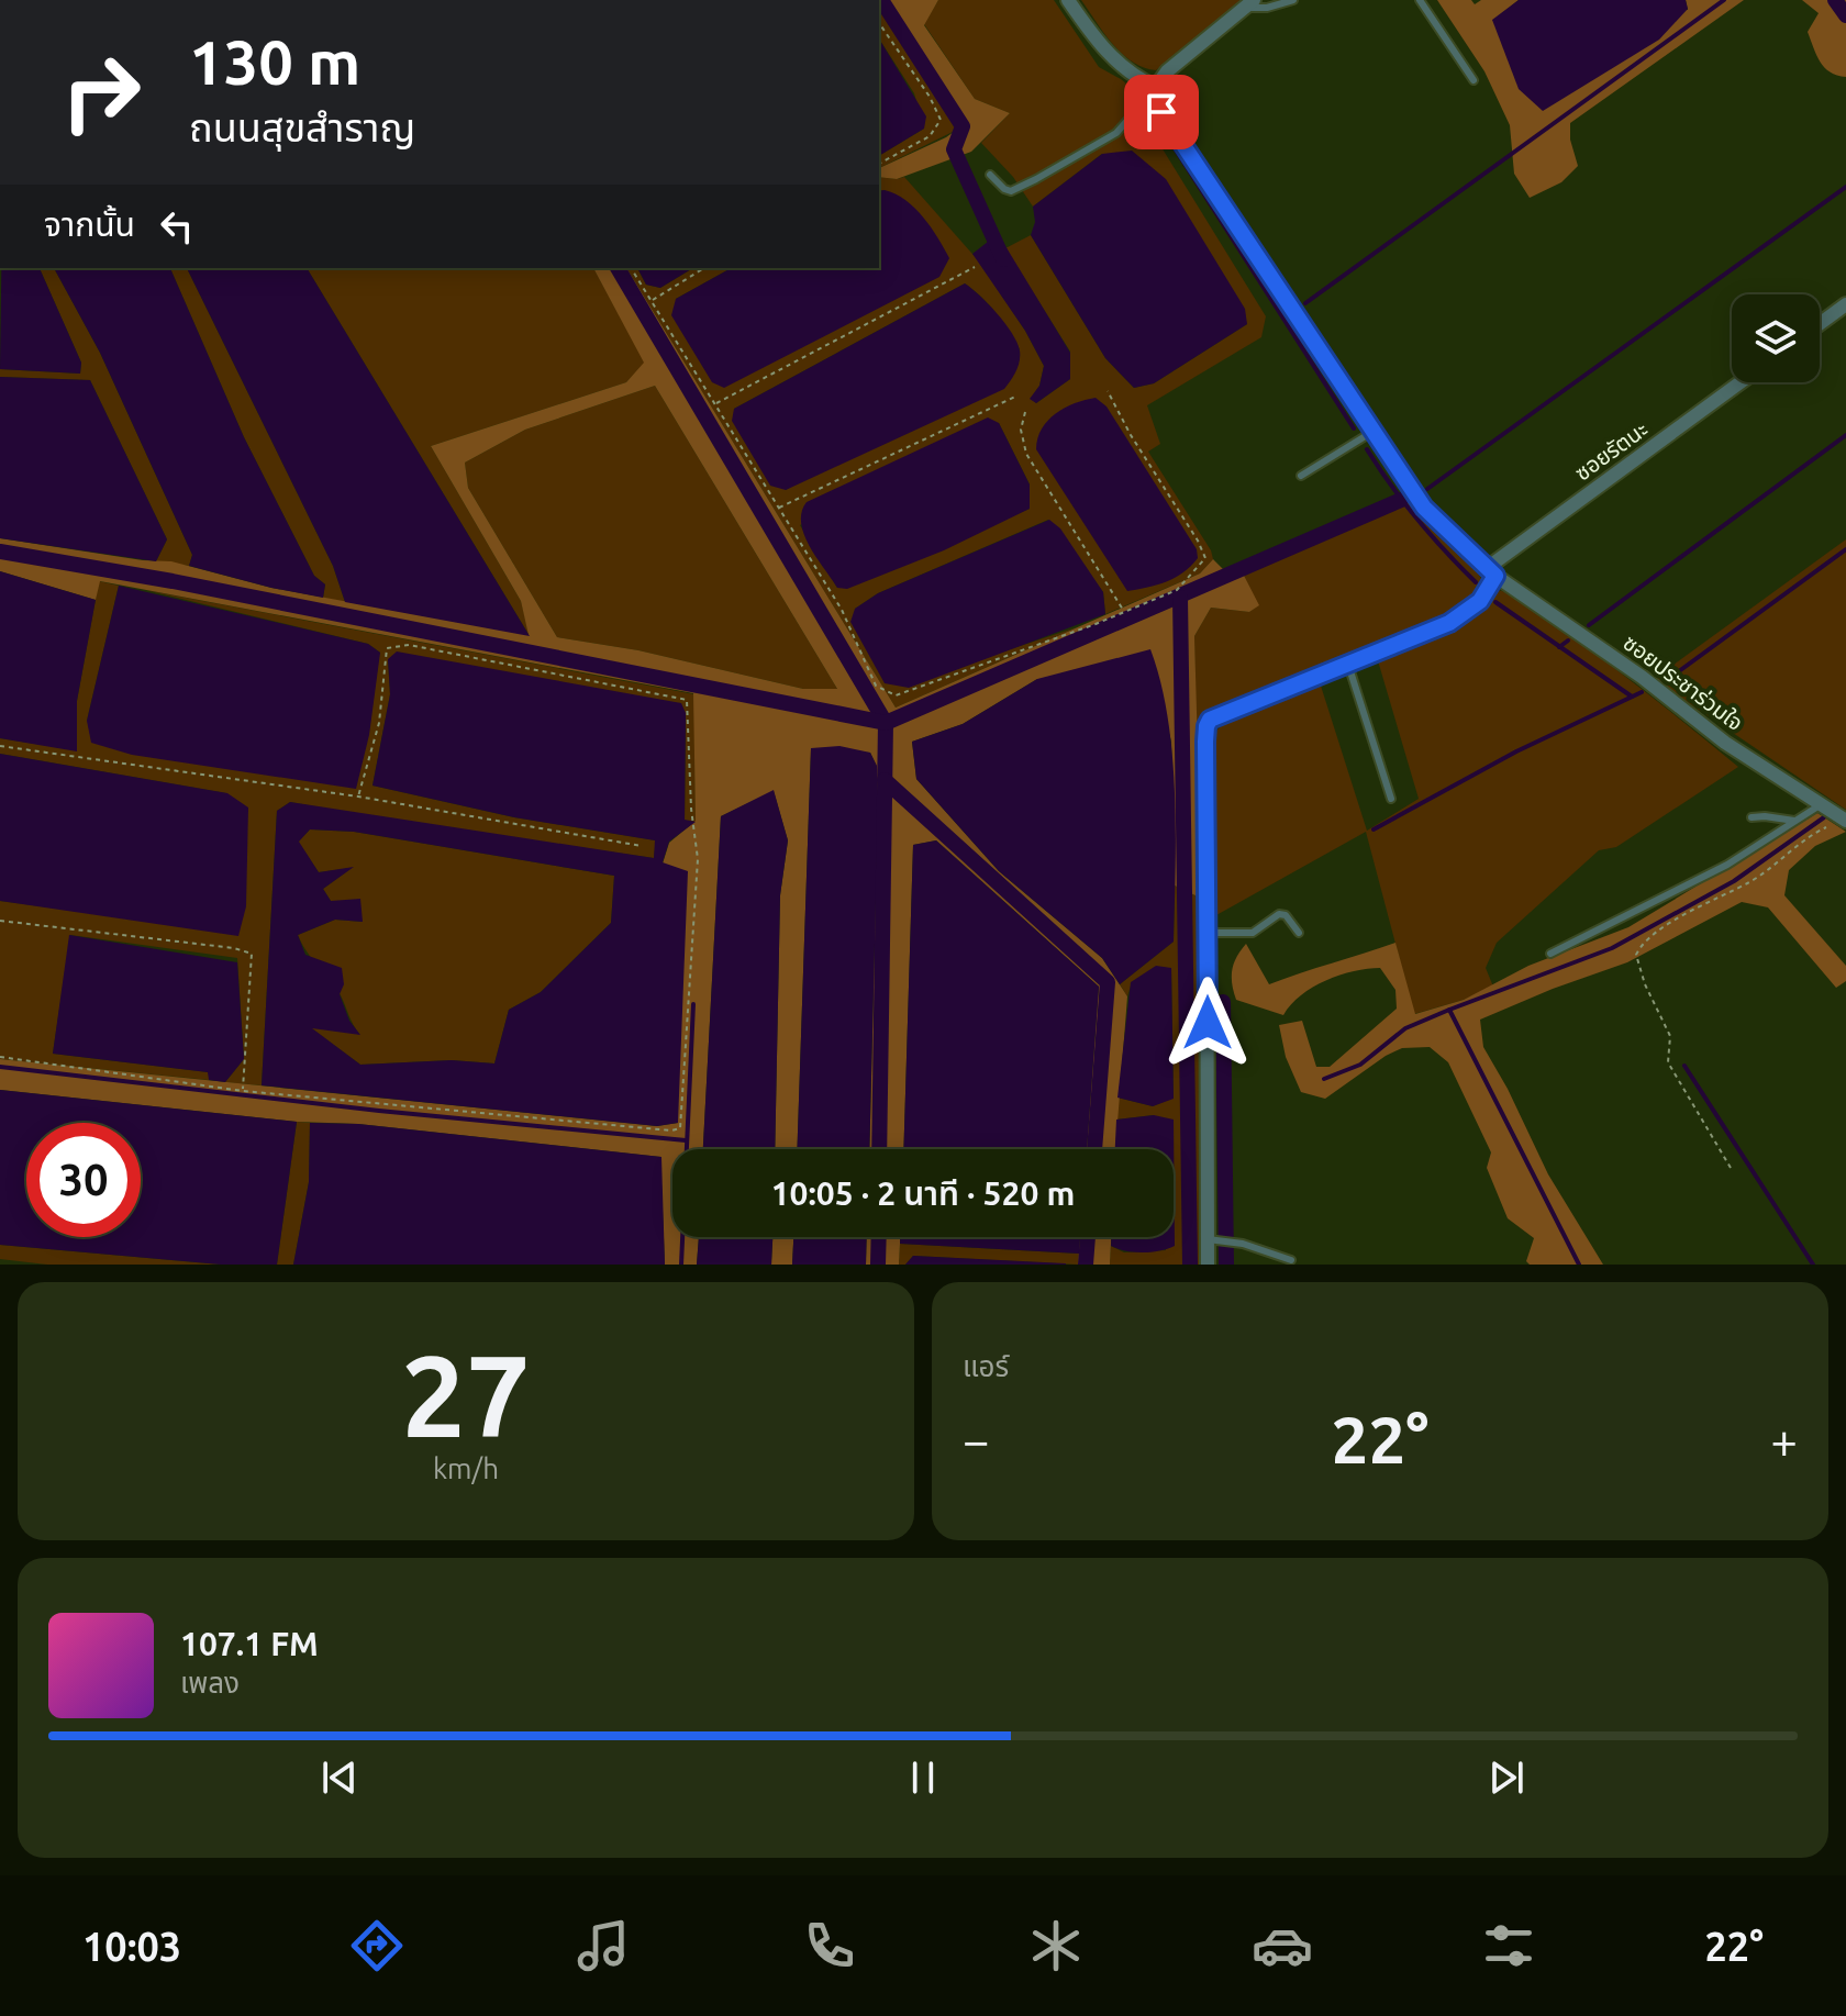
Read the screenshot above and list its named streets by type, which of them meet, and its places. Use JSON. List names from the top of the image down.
{
  "streets": {
    "street": ["ซอยรัตนะ", "ซอยประชาร่วมใจ"]
  },
  "crossings": [
    ["ซอยรัตนะ", "ซอยประชาร่วมใจ"]
  ],
  "page": {
    "turn": ["130 m", "ถนนสุขสำราญ"],
    "then": "จากนั้น",
    "limit": "30",
    "trip": "10:05 · 2 นาที · 520 m",
    "tile": [
      ["27", "km/h"],
      "แอร์"
    ],
    "heat": ["−", "22°", "+"],
    "song": ["107.1 FM", "เพลง"],
    "tabs": ["10:03", "22°"]
  }
}
